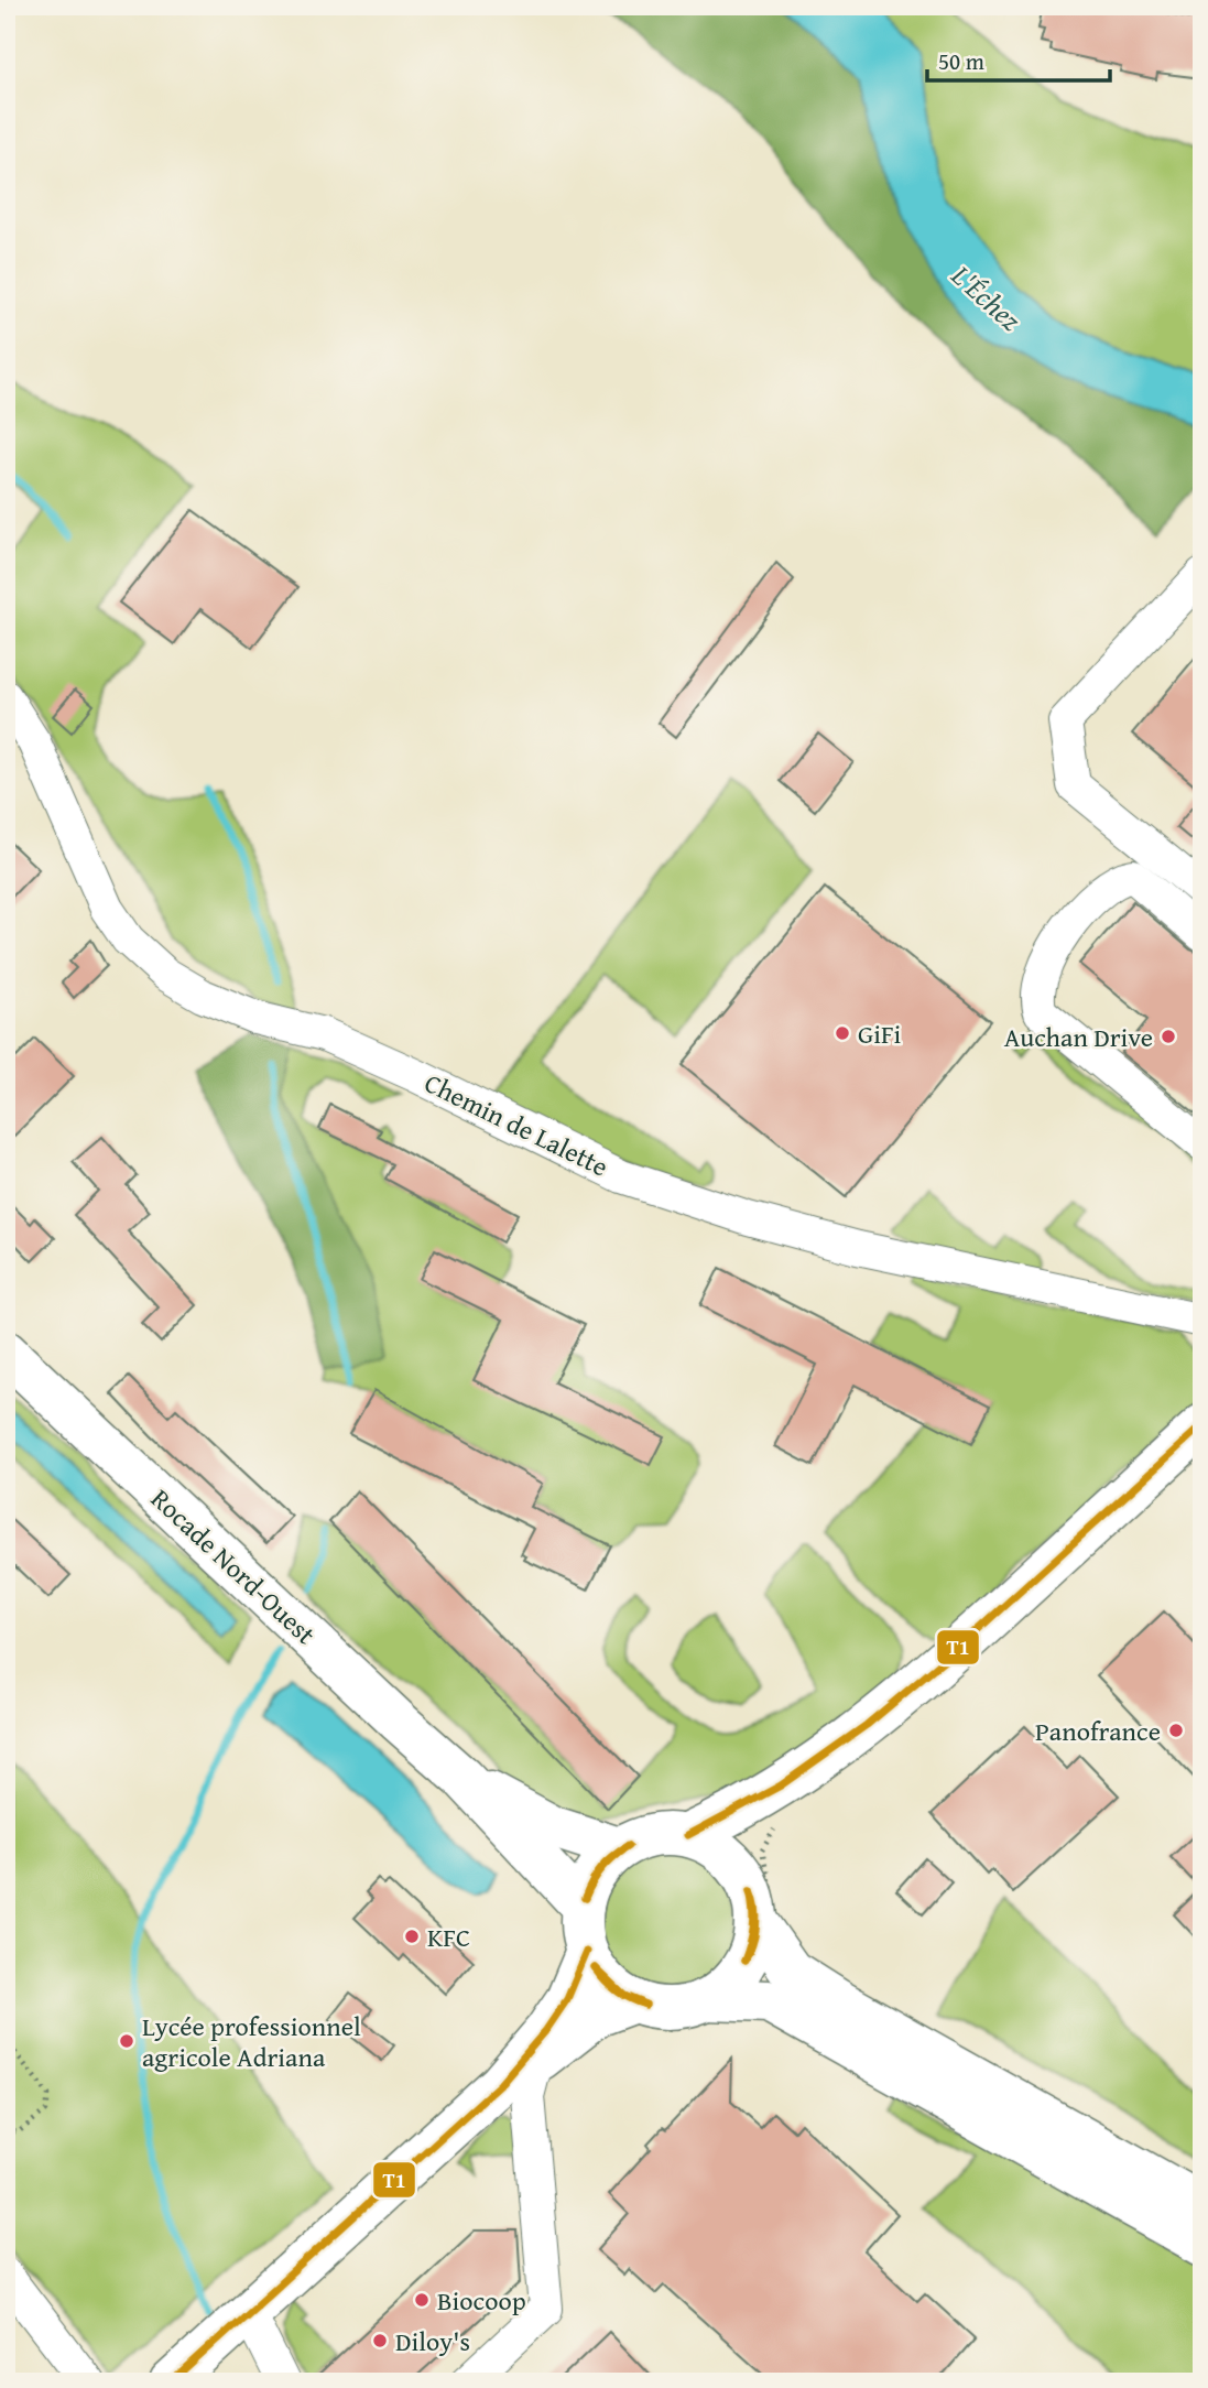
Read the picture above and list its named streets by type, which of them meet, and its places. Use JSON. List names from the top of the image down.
{
  "streets": {
    "main road": ["Rocade Nord-Ouest"],
    "street": ["Chemin de Lalette"]
  },
  "water": ["L'Échez"],
  "places": [
    "GiFi",
    "Auchan Drive",
    "Panofrance",
    "KFC",
    "Lycée professionnel agricole Adriana",
    "Biocoop",
    "Diloy's"
  ],
  "lines": ["transit line T1"],
  "scale_bar": "50 m"
}
